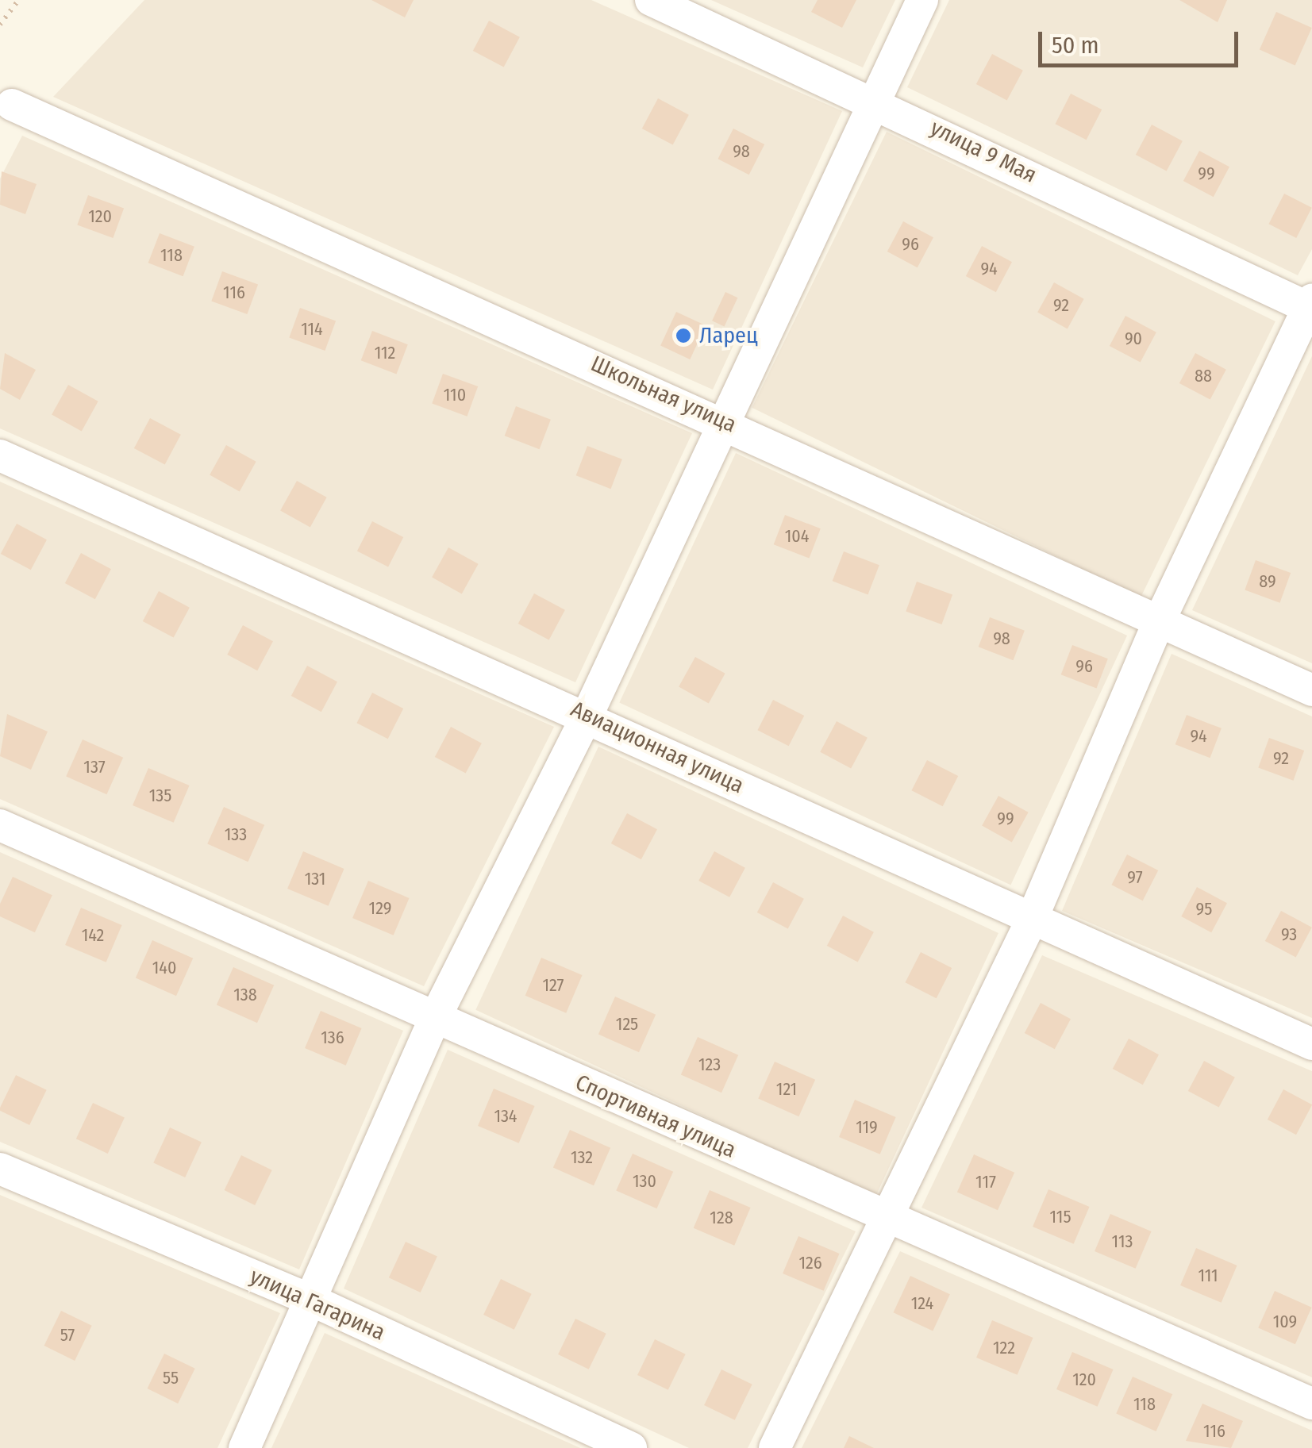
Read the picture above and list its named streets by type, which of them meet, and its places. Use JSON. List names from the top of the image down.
{
  "streets": {
    "street": [
      "улица 9 Мая",
      "Школьная улица",
      "Авиационная улица",
      "Спортивная улица",
      "улица Гагарина"
    ]
  },
  "places": ["Ларец"],
  "house_numbers": [
    "98",
    "99",
    "120",
    "96",
    "118",
    "94",
    "116",
    "92",
    "114",
    "90",
    "112",
    "88",
    "110",
    "104",
    "89",
    "98",
    "96",
    "94",
    "92",
    "137",
    "135",
    "99",
    "133",
    "97",
    "131",
    "129",
    "95",
    "93",
    "142",
    "140",
    "127",
    "138",
    "125",
    "136",
    "123",
    "121",
    "134",
    "119",
    "132",
    "130",
    "117",
    "115",
    "128",
    "113",
    "126",
    "111",
    "124",
    "109",
    "57",
    "122",
    "55",
    "120",
    "118",
    "116"
  ],
  "scale_bar": "50 m"
}
